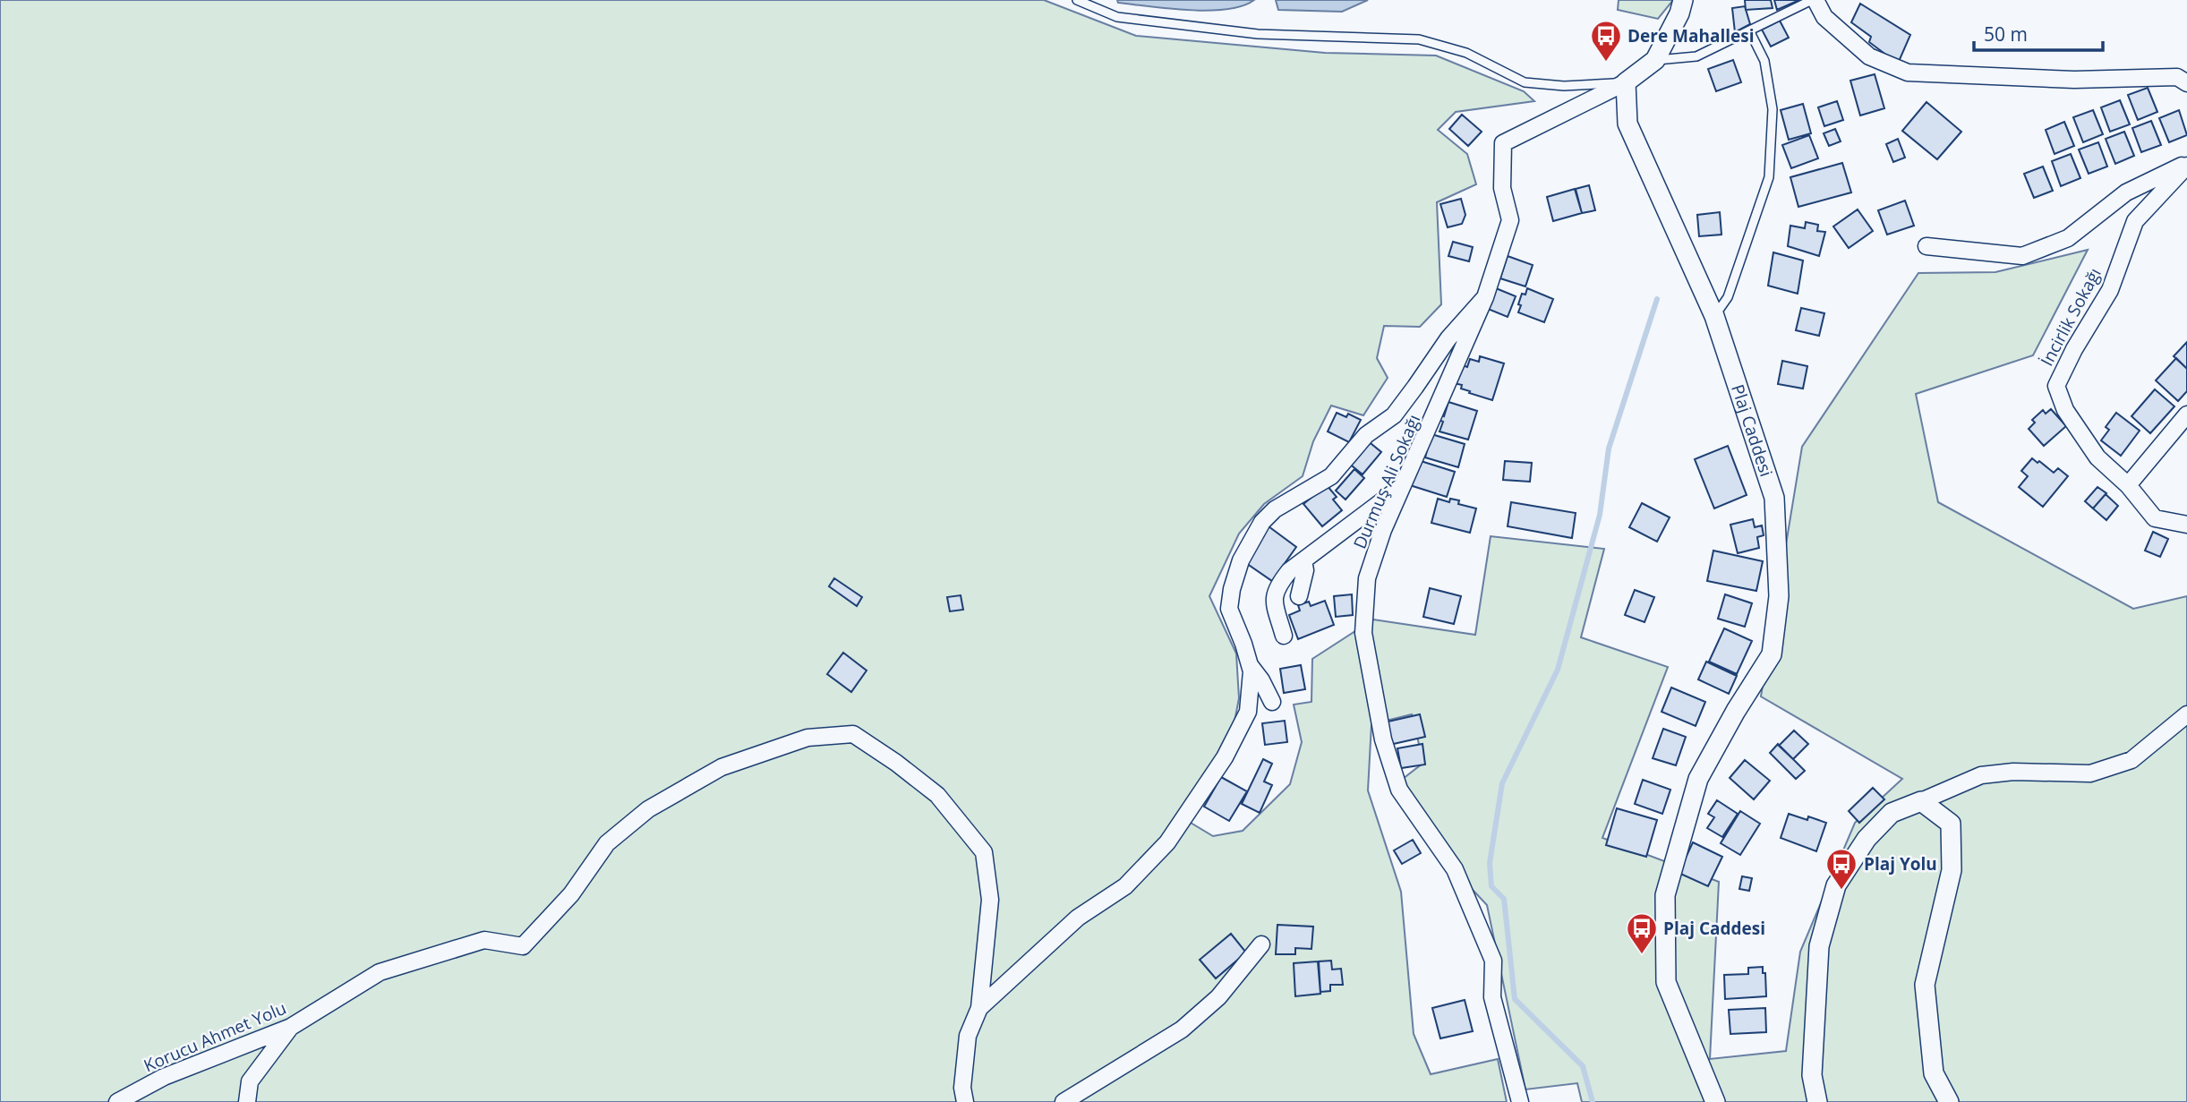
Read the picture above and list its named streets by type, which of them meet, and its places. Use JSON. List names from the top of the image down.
{
  "streets": {
    "street": [
      "İncirlik Sokağı",
      "Plaj Caddesi",
      "Durmuş Ali Sokağı",
      "Korucu Ahmet Yolu"
    ]
  },
  "crossings": [
    ["Plaj Caddesi", "Durmuş Ali Sokağı"]
  ],
  "places": {
    "bus stop": ["Dere Mahallesi", "Plaj Yolu", "Plaj Caddesi"]
  },
  "scale_bar": "50 m"
}
